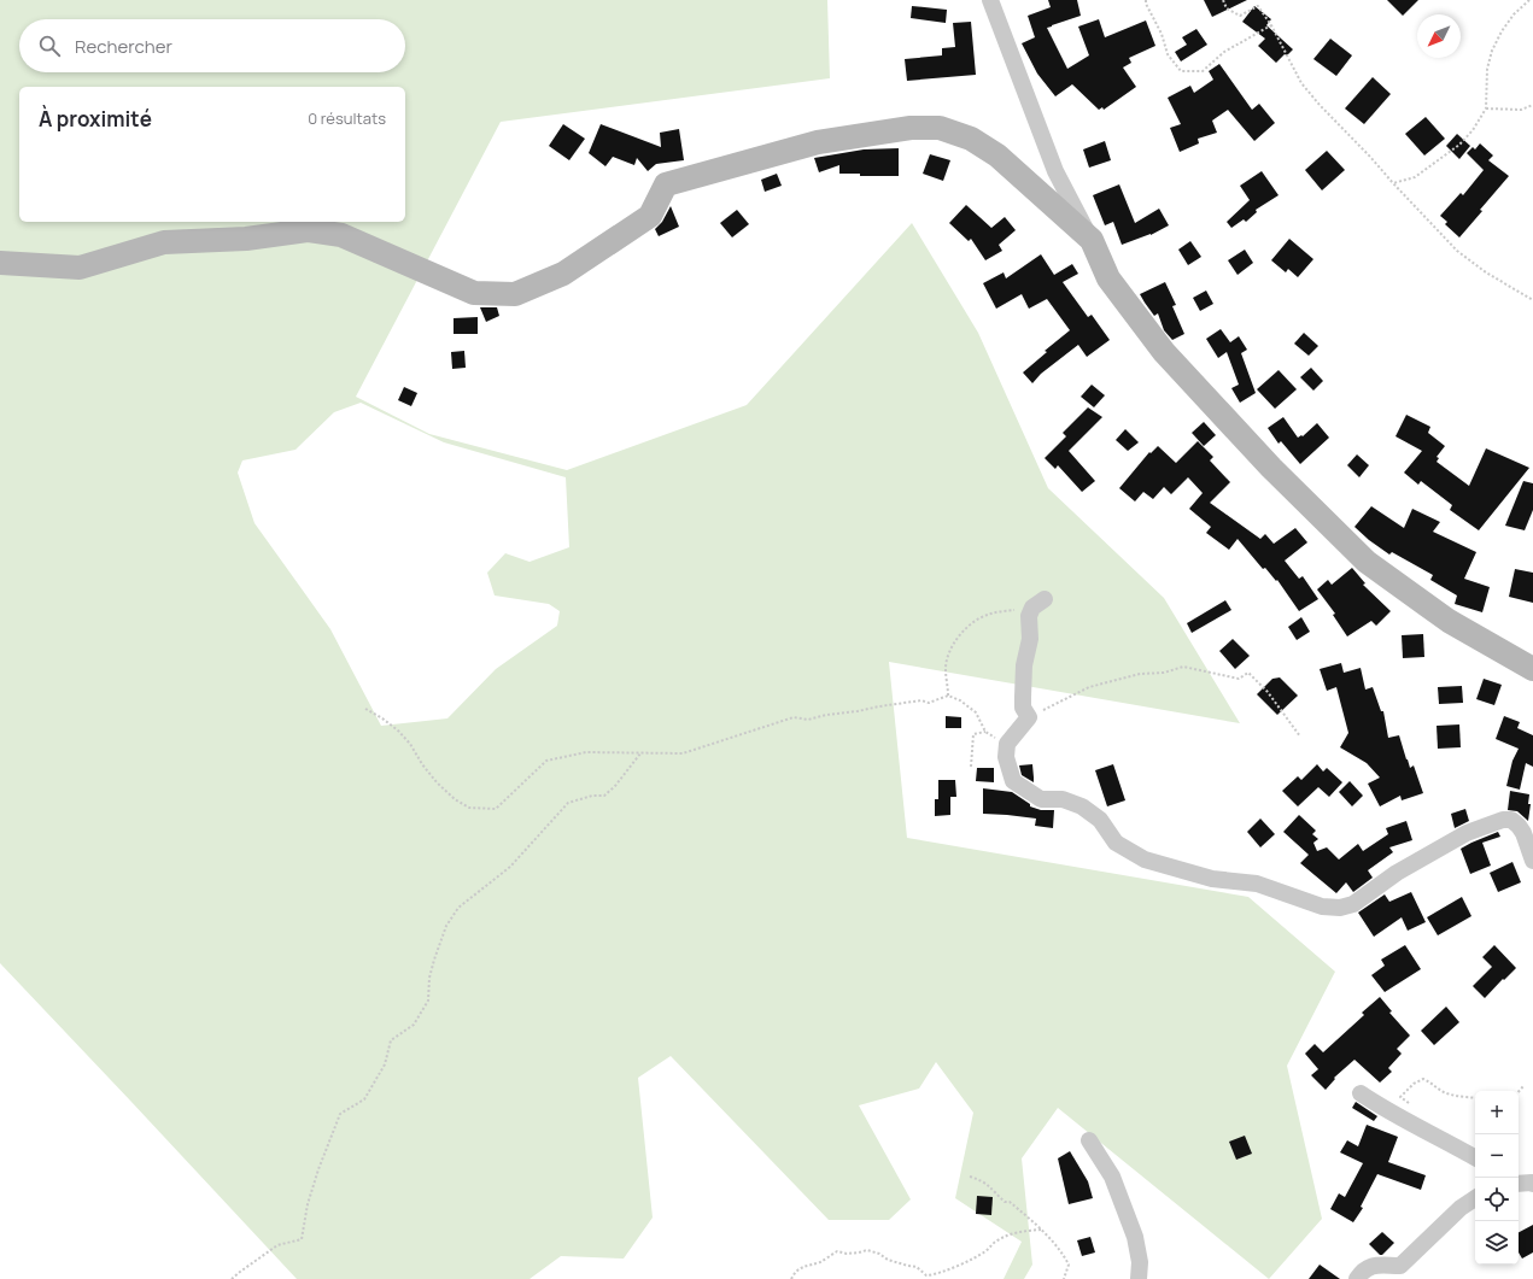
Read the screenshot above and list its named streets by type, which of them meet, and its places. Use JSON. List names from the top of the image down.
{
  "north": "bottom left",
  "page": {
    "search": "Rechercher",
    "heading": ["À proximité", "0 résultats"],
    "map_buttons": ["+", "−"]
  }
}
